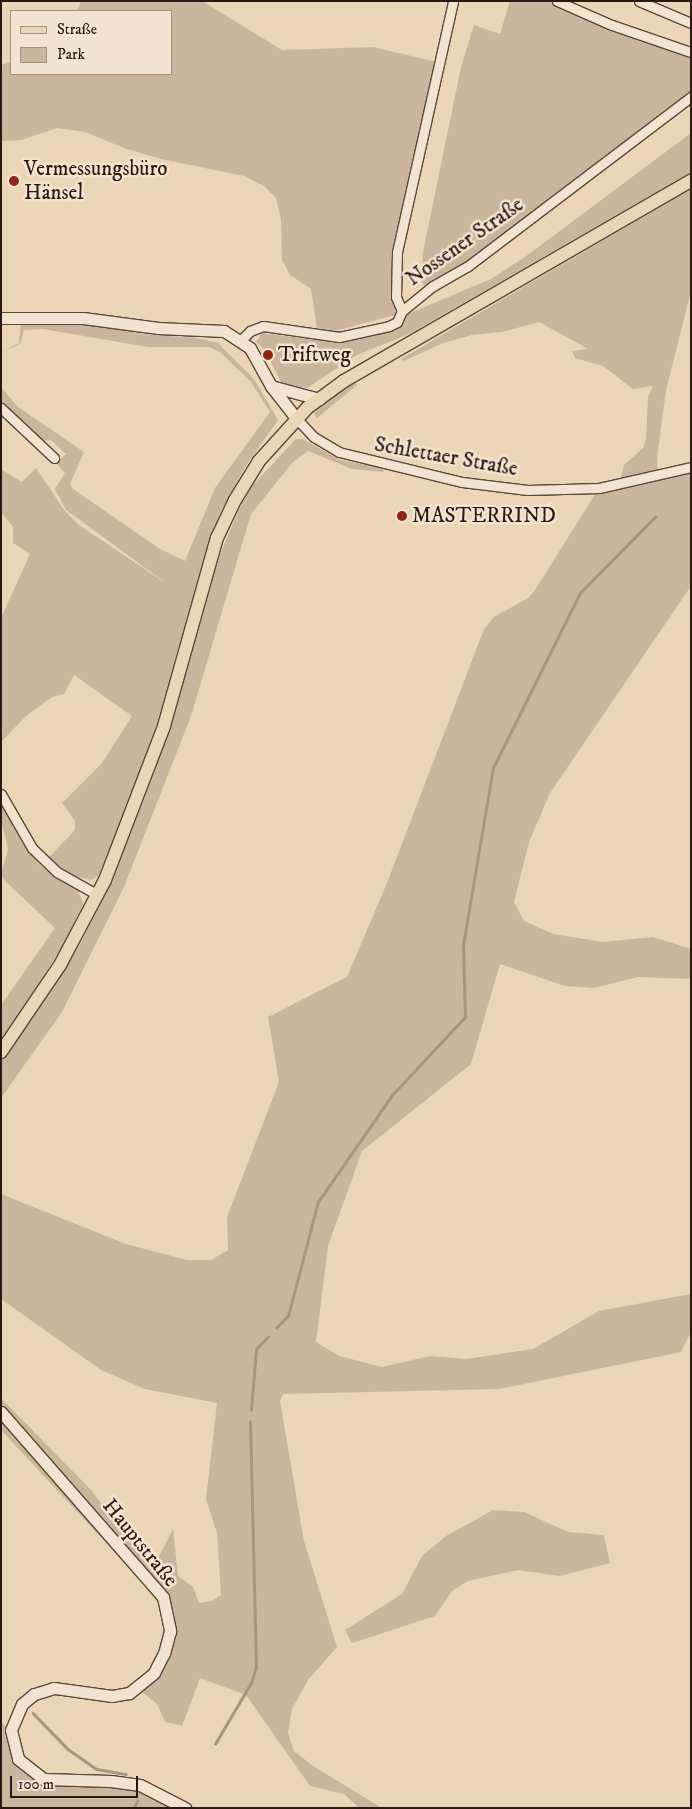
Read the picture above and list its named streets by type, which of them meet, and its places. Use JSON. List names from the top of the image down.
{
  "streets": {
    "street": ["Nossener Straße", "Schlettaer Straße", "Hauptstraße"]
  },
  "places": ["Vermessungsbüro Hänsel", "Triftweg", "MASTERRIND"],
  "legend": ["Straße", "Park"],
  "scale_bar": "100 m"
}
